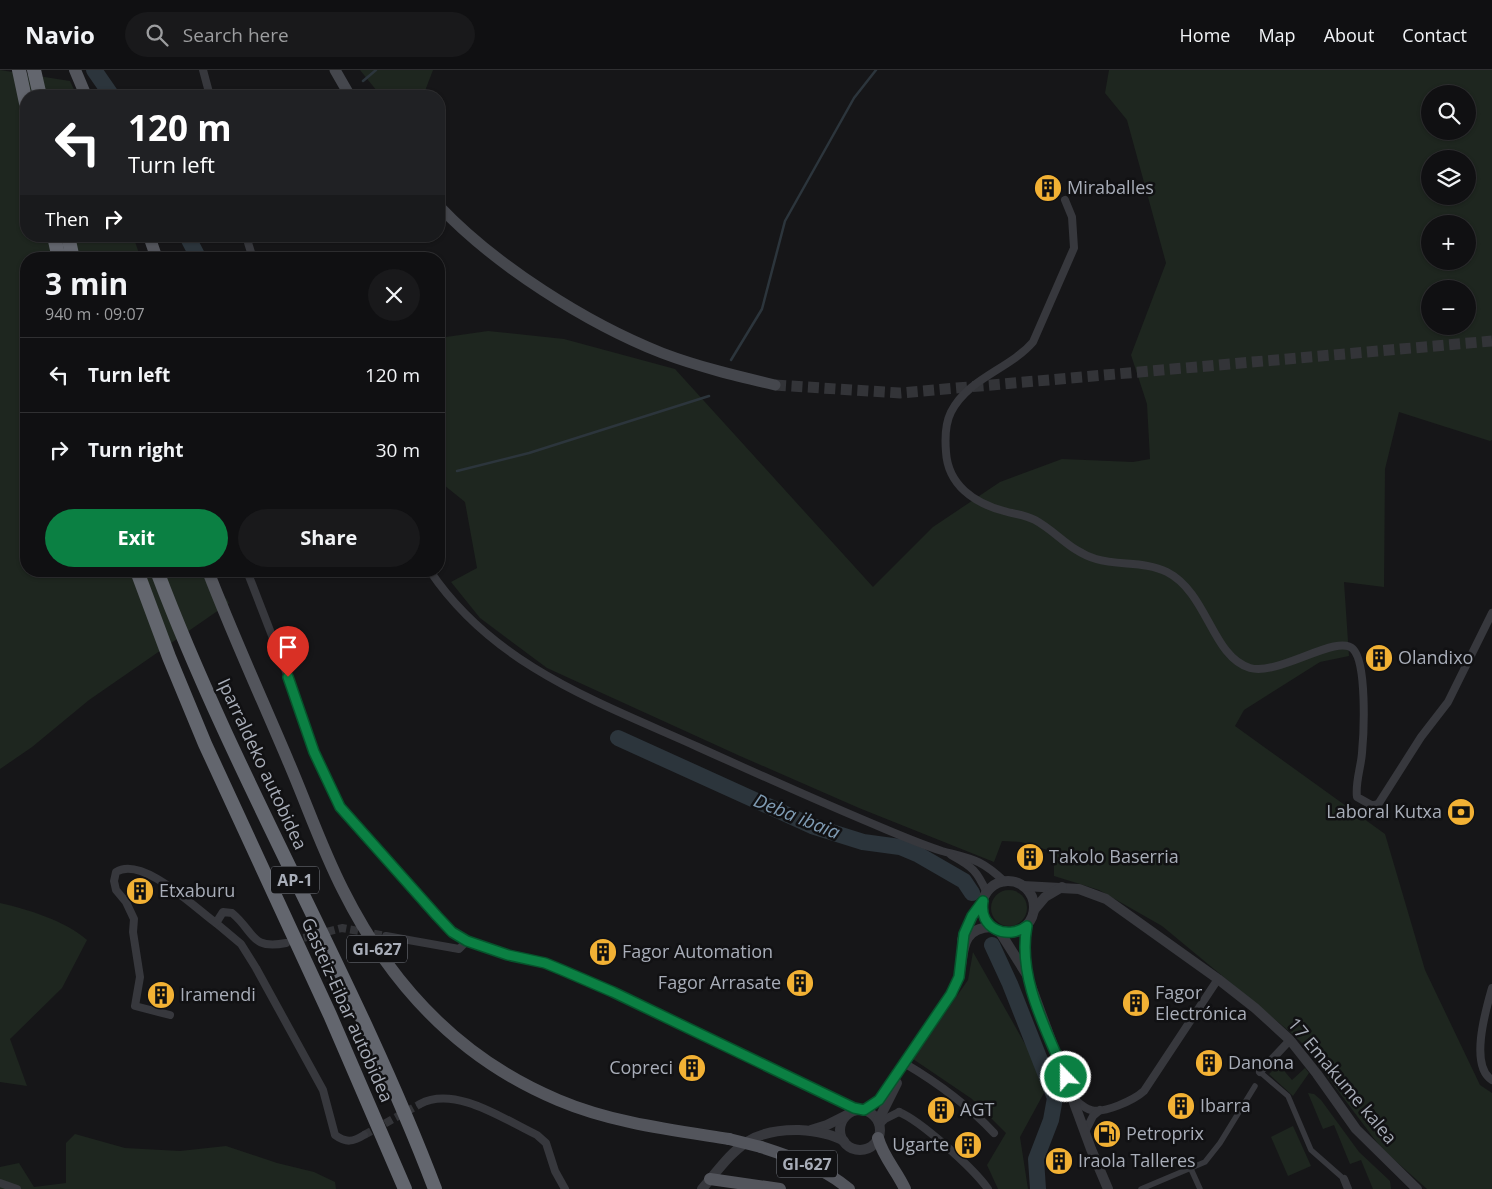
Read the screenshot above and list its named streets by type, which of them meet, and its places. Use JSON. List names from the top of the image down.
{
  "streets": {
    "highway": ["Iparraldeko autobidea", "AP-1", "Gasteiz-Eibar autobidea"],
    "main road": ["GI-627"],
    "street": ["17 Emakume kalea"]
  },
  "water": ["Deba ibaia"],
  "places": {
    "building": [
      "Miraballes",
      "Olandixo",
      "Takolo Baserria",
      "Etxaburu",
      "Fagor Automation",
      "Fagor Arrasate",
      "Iramendi",
      "Fagor Electrónica",
      "Danona",
      "Copreci",
      "Ibarra",
      "AGT",
      "Ugarte",
      "Iraola Talleres"
    ],
    "bank": ["Laboral Kutxa"],
    "fuel station": ["Petroprix"]
  },
  "page": {
    "header": "Navio",
    "search": "Search here",
    "nav": [
      "Home",
      "Map",
      "About",
      "Contact"
    ],
    "map_buttons": ["+", "−"],
    "turn": ["120 m", "Turn left"],
    "then": "Then",
    "heading": ["3 min", "940 m · 09:07"],
    "list": [
      {
        "name": "Turn left",
        "value": "120 m"
      },
      {
        "name": "Turn right",
        "value": "30 m"
      }
    ],
    "buttons": ["Exit", "Share"]
  }
}
